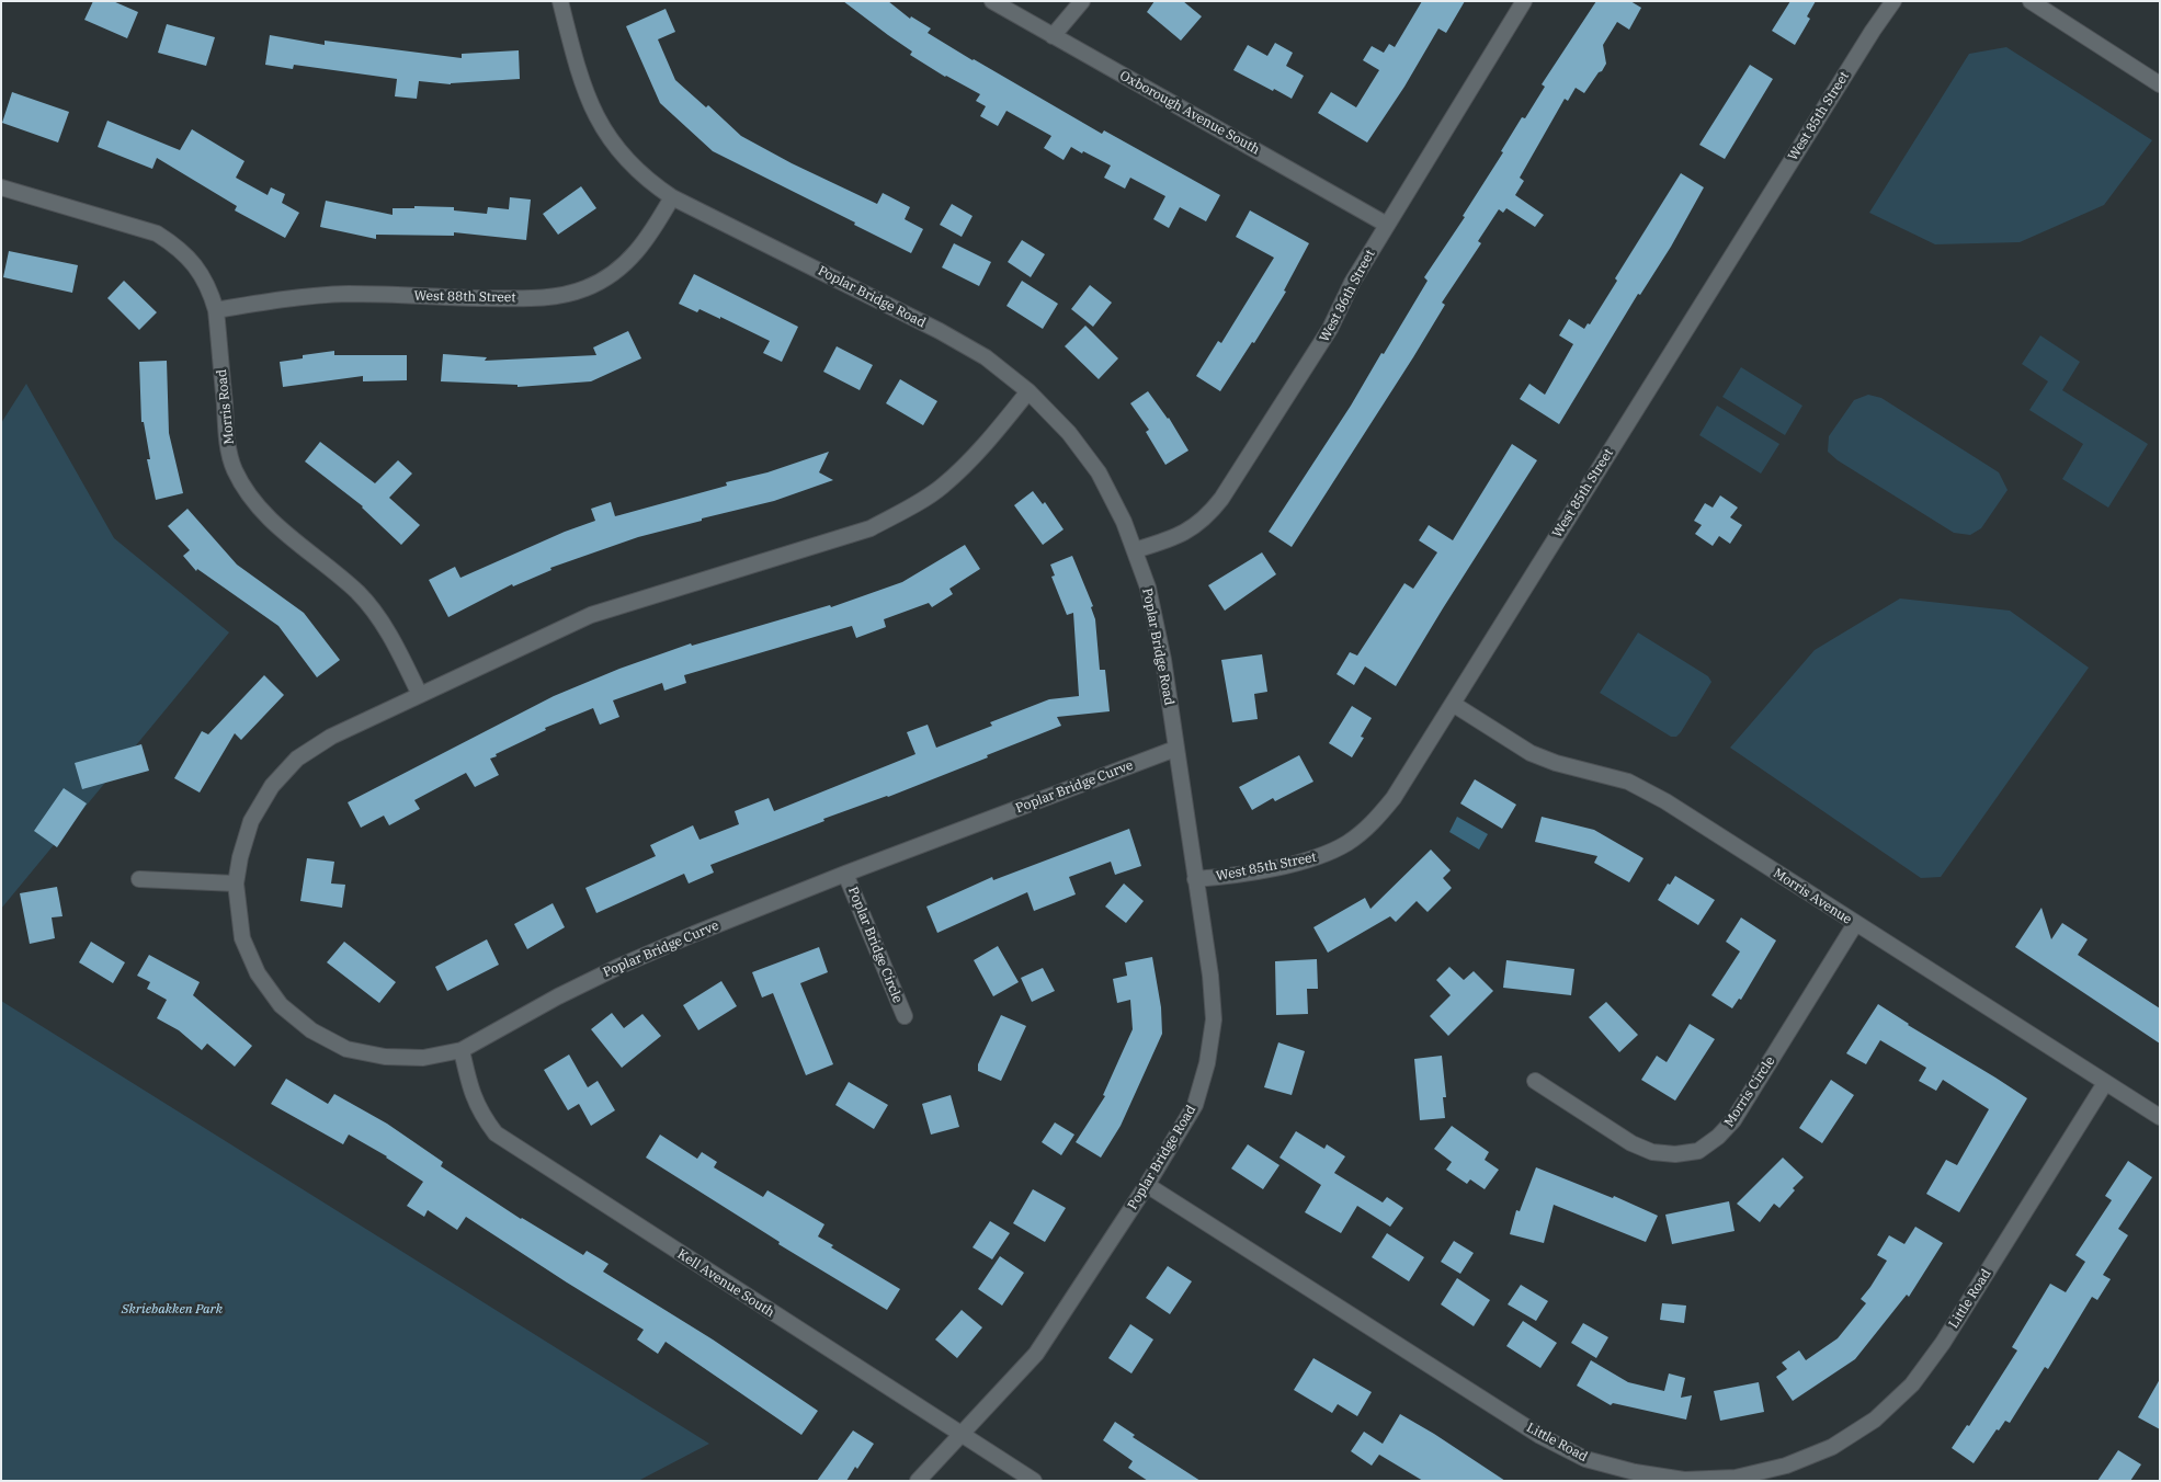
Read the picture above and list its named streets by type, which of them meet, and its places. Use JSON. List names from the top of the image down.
{
  "streets": {
    "street": [
      "Oxborough Avenue South",
      "West 85th Street",
      "West 86th Street",
      "West 88th Street",
      "Poplar Bridge Road",
      "Morris Road",
      "Poplar Bridge Curve",
      "Morris Avenue",
      "Poplar Bridge Circle",
      "Morris Circle",
      "Kell Avenue South",
      "Little Road"
    ]
  },
  "crossings": [
    ["Oxborough Avenue South", "West 86th Street"],
    ["West 85th Street", "Poplar Bridge Road"],
    ["West 85th Street", "Morris Avenue"],
    ["West 86th Street", "Poplar Bridge Road"],
    ["West 88th Street", "Poplar Bridge Road"],
    ["West 88th Street", "Morris Road"],
    ["Poplar Bridge Road", "Poplar Bridge Curve"],
    ["Poplar Bridge Road", "Kell Avenue South"],
    ["Poplar Bridge Road", "Little Road"],
    ["Morris Road", "Poplar Bridge Curve"],
    ["Poplar Bridge Curve", "Poplar Bridge Circle"],
    ["Poplar Bridge Curve", "Kell Avenue South"],
    ["Morris Avenue", "Morris Circle"],
    ["Morris Avenue", "Little Road"]
  ],
  "parks": ["Skriebakken Park"]
}
